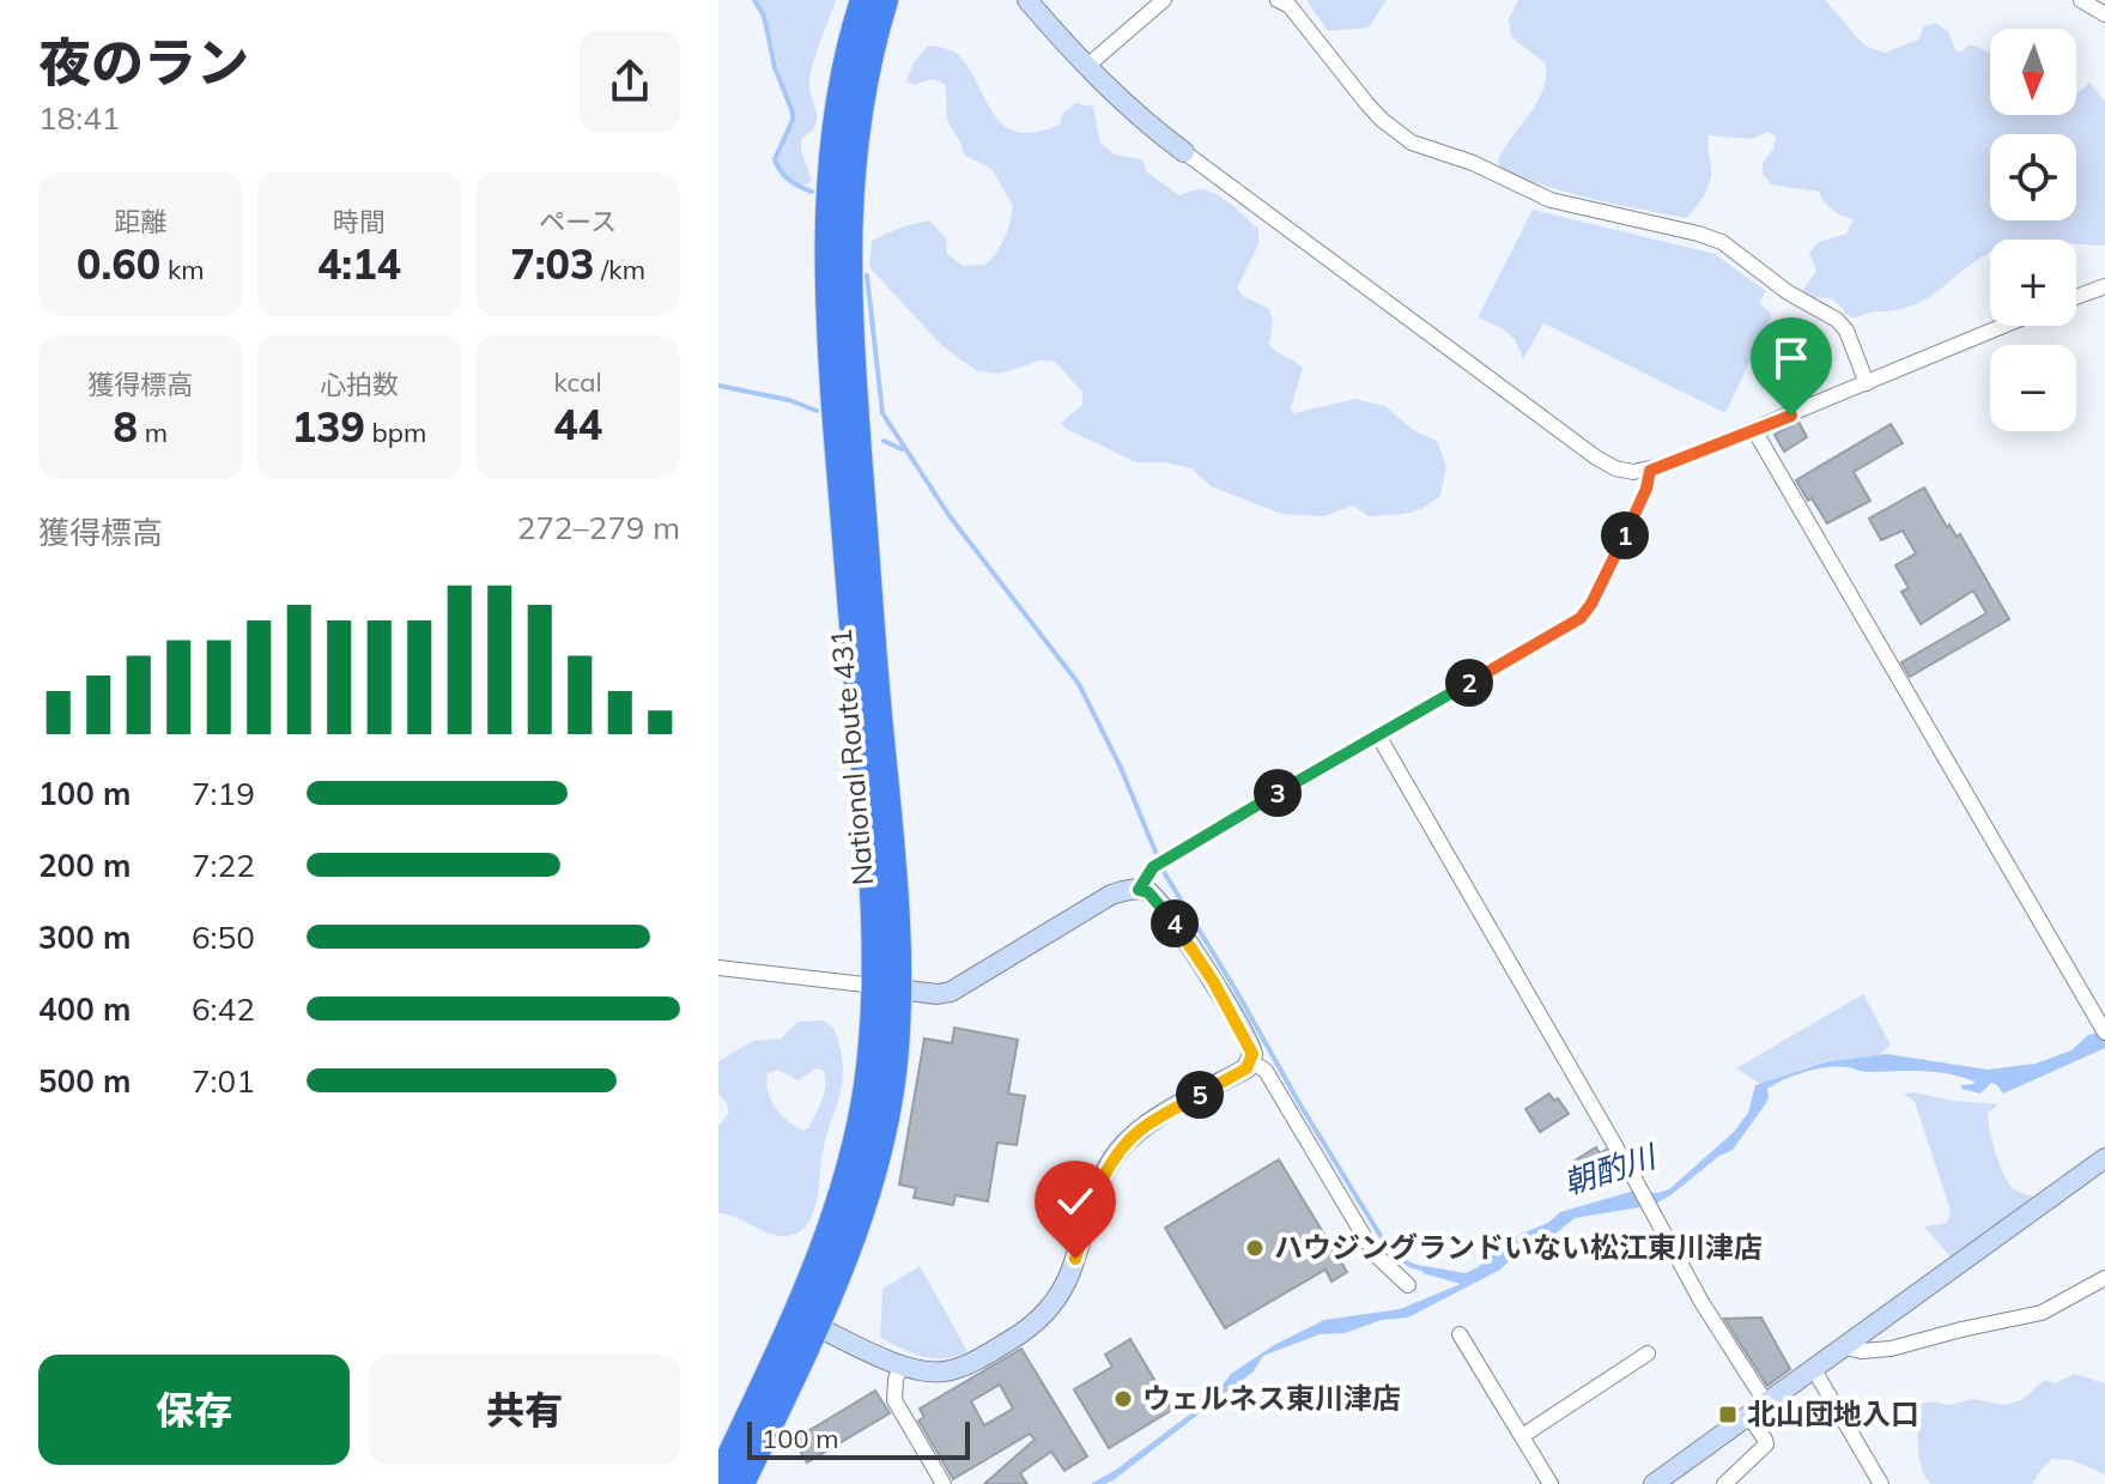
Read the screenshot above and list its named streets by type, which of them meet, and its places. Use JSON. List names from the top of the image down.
{
  "streets": {
    "highway": ["National Route 431"]
  },
  "water": ["朝酌川"],
  "places": {
    "other": ["ハウジングランドいない松江東川津店", "ウェルネス東川津店"],
    "transit": ["北山団地入口"]
  },
  "scale_bar": "100 m",
  "north": "bottom",
  "page": {
    "heading": ["夜のラン", "18:41"],
    "map_buttons": ["+", "−"],
    "stats": [
      ["距離", "0.60 km"],
      ["時間", "4:14"],
      ["ペース", "7:03 /km"],
      ["獲得標高", "8 m"],
      ["心拍数", "139 bpm"],
      ["kcal", "44"]
    ],
    "chart": ["獲得標高", "272–279 m"],
    "pins": [
      "1",
      "2",
      "3",
      "4",
      "5"
    ],
    "list": [
      {
        "name": "100 m",
        "note": "7:19"
      },
      {
        "name": "200 m",
        "note": "7:22"
      },
      {
        "name": "300 m",
        "note": "6:50"
      },
      {
        "name": "400 m",
        "note": "6:42"
      },
      {
        "name": "500 m",
        "note": "7:01"
      }
    ],
    "buttons": ["保存", "共有"],
    "scale": "100 m"
  }
}
